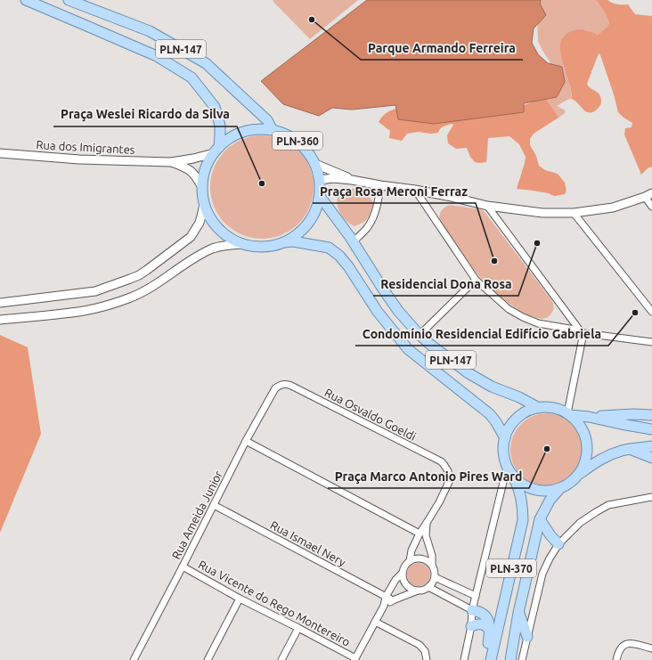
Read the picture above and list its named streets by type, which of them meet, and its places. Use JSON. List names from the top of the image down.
{
  "streets": {
    "main road": ["PLN-147", "PLN-360", "PLN-370"],
    "street": [
      "Rua dos Imigrantes",
      "Rua Osvaldo Goeldi",
      "Rua Ameida Junior",
      "Rua Ismael Nery",
      "Rua Vicente do Rego Montereiro"
    ]
  },
  "crossings": [
    ["PLN-147", "PLN-360"],
    ["PLN-147", "Rua dos Imigrantes"],
    ["PLN-147", "PLN-370"],
    ["PLN-360", "Rua dos Imigrantes"],
    ["Rua Osvaldo Goeldi", "Rua Ameida Junior"],
    ["Rua Ameida Junior", "Rua Ismael Nery"],
    ["Rua Ameida Junior", "Rua Vicente do Rego Montereiro"]
  ],
  "places": [
    "Parque Armando Ferreira",
    "Praça Weslei Ricardo da Silva",
    "Residencial Dona Rosa",
    "Praça Rosa Meroni Ferraz",
    "Condomínio Residencial Edifício Gabriela",
    "Praça Marco Antonio Pires Ward"
  ]
}
